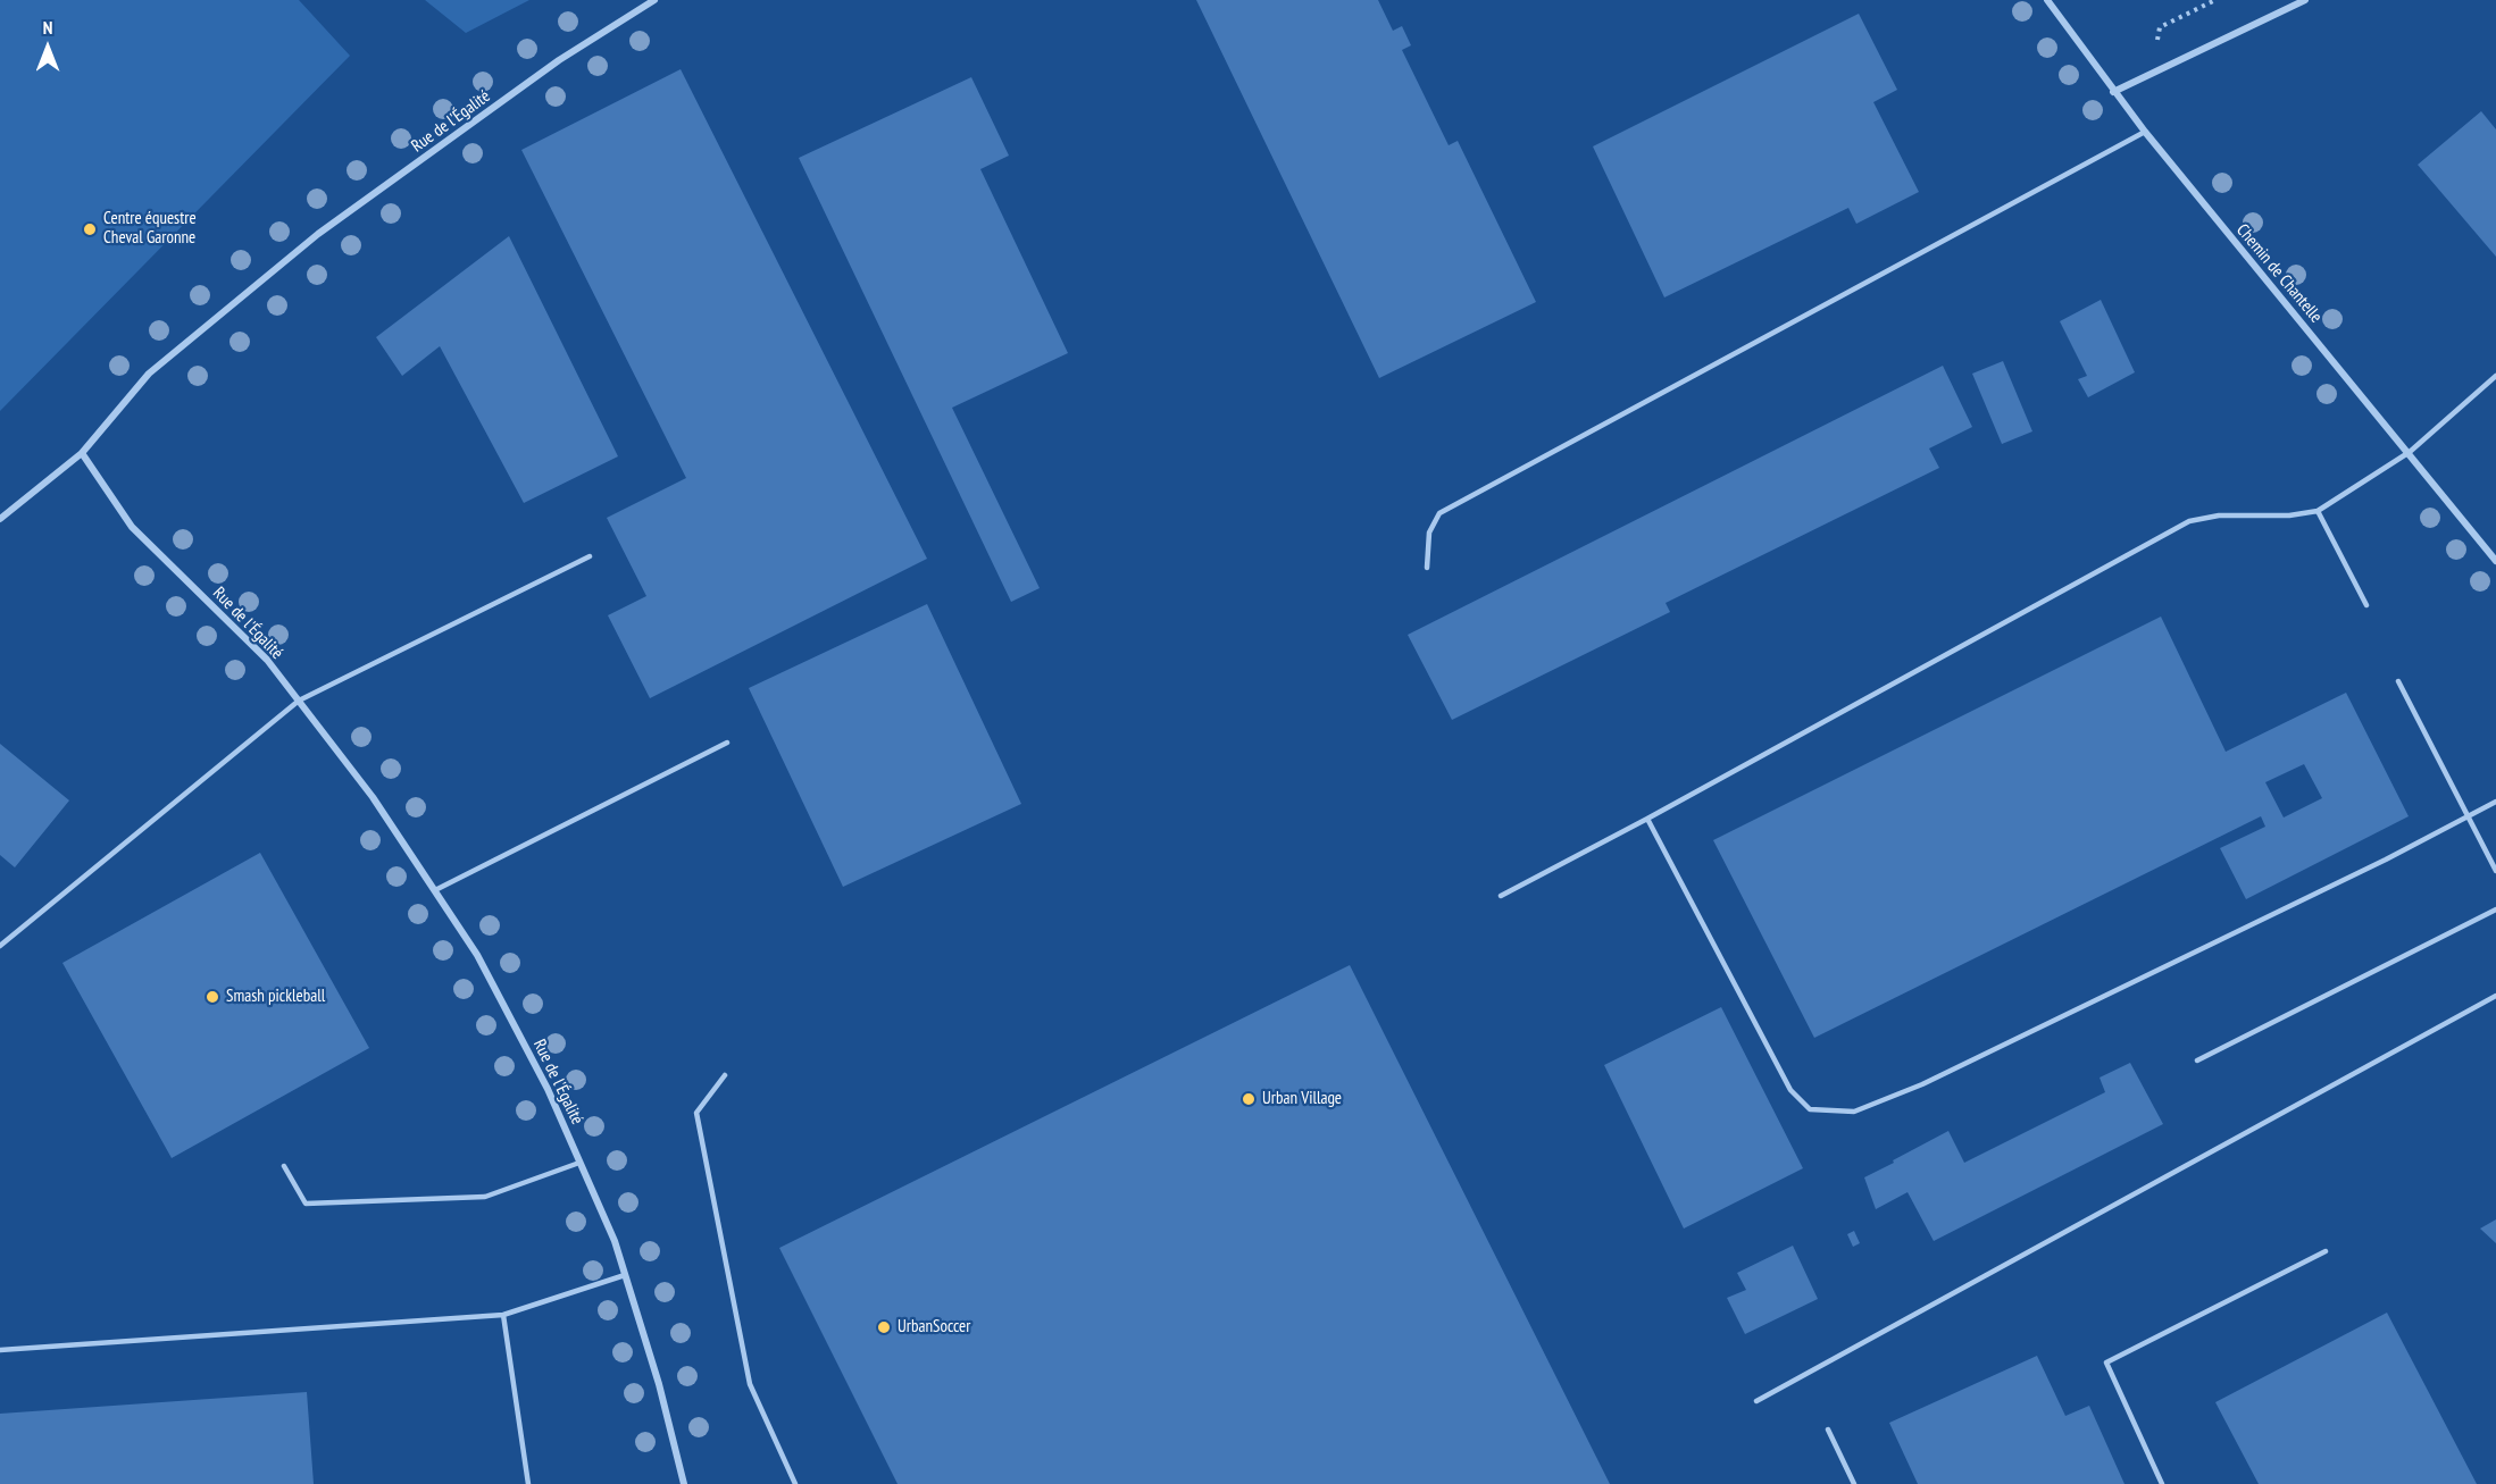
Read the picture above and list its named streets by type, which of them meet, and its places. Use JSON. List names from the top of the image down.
{
  "streets": {
    "street": ["Rue de l'Égalité", "Chemin de Chantelle"]
  },
  "places": [
    "Centre équestre Cheval Garonne",
    "Smash pickleball",
    "Urban Village",
    "UrbanSoccer"
  ],
  "north": "top"
}
